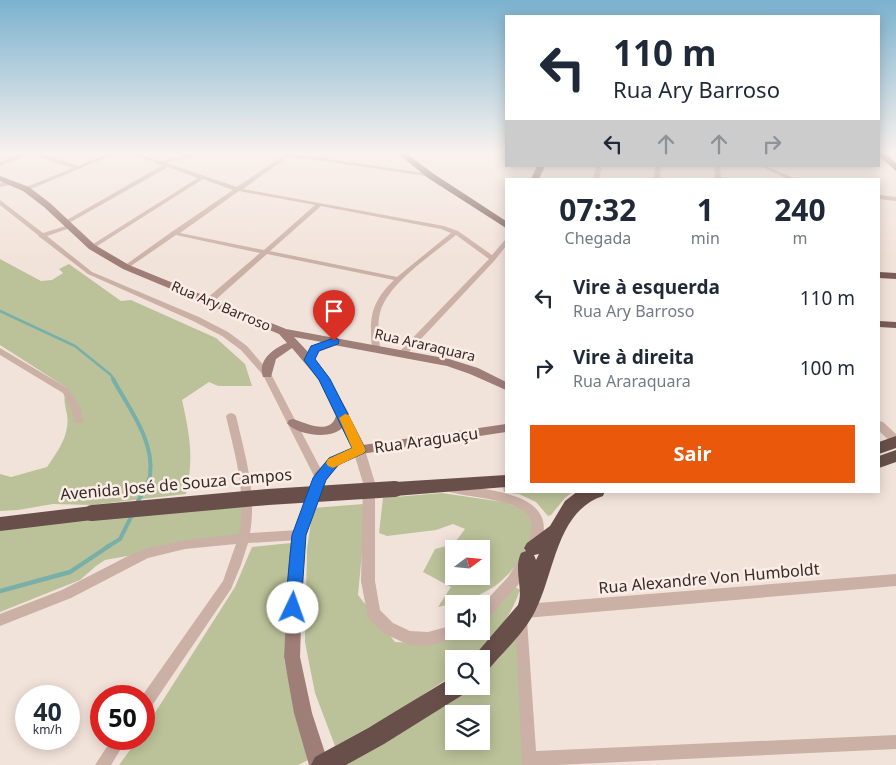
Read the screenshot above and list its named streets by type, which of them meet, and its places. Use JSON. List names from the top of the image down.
{
  "streets": {
    "highway": ["Avenida José de Souza Campos"],
    "main road": ["Rua Ary Barroso", "Rua Araraquara", "Rua Araguaçu"],
    "street": ["Rua Alexandre Von Humboldt"]
  },
  "crossings": [
    ["Rua Ary Barroso", "Rua Araraquara"],
    ["Rua Ary Barroso", "Rua Araguaçu"]
  ],
  "north": "right",
  "page": {
    "turn": ["110 m", "Rua Ary Barroso"],
    "eta": [
      "07:32",
      "Chegada",
      "1",
      "min",
      "240",
      "m"
    ],
    "list": [
      {
        "name": "Vire à esquerda",
        "note": "Rua Ary Barroso",
        "value": "110 m"
      },
      {
        "name": "Vire à direita",
        "note": "Rua Araraquara",
        "value": "100 m"
      }
    ],
    "buttons": "Sair",
    "speed": "40 km/h",
    "limit": "50"
  }
}
